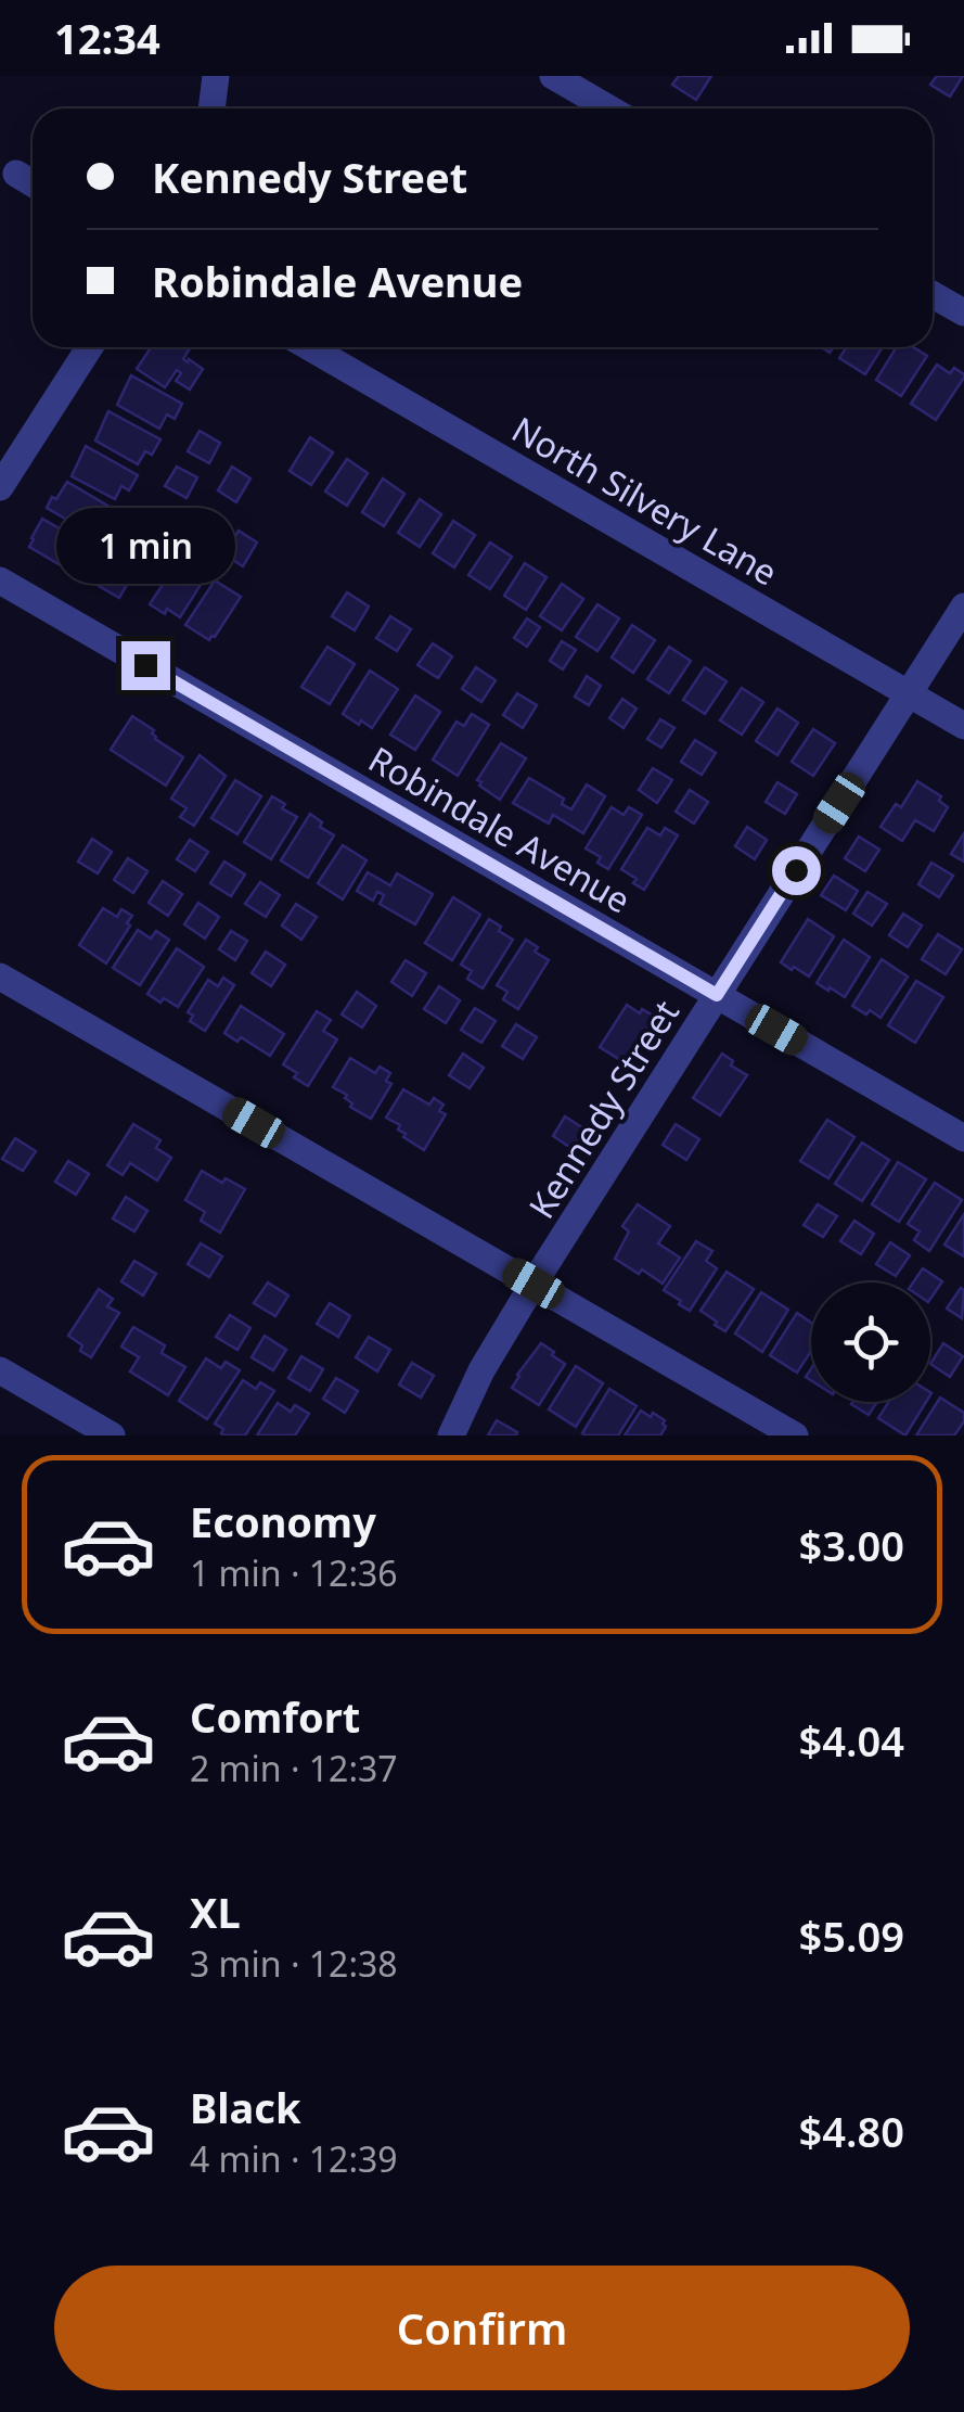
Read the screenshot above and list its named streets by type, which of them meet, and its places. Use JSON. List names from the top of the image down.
{
  "streets": {
    "street": ["North Silvery Lane", "Robindale Avenue", "Kennedy Street"]
  },
  "crossings": [
    ["North Silvery Lane", "Kennedy Street"],
    ["Robindale Avenue", "Kennedy Street"]
  ],
  "page": {
    "status": "12:34",
    "banner": ["Kennedy Street", "Robindale Avenue"],
    "bubble": "1 min",
    "list": [
      {
        "name": "Economy",
        "note": "1 min · 12:36",
        "value": "$3.00"
      },
      {
        "name": "Comfort",
        "note": "2 min · 12:37",
        "value": "$4.04"
      },
      {
        "name": "XL",
        "note": "3 min · 12:38",
        "value": "$5.09"
      },
      {
        "name": "Black",
        "note": "4 min · 12:39",
        "value": "$4.80"
      }
    ],
    "buttons": "Confirm"
  }
}
